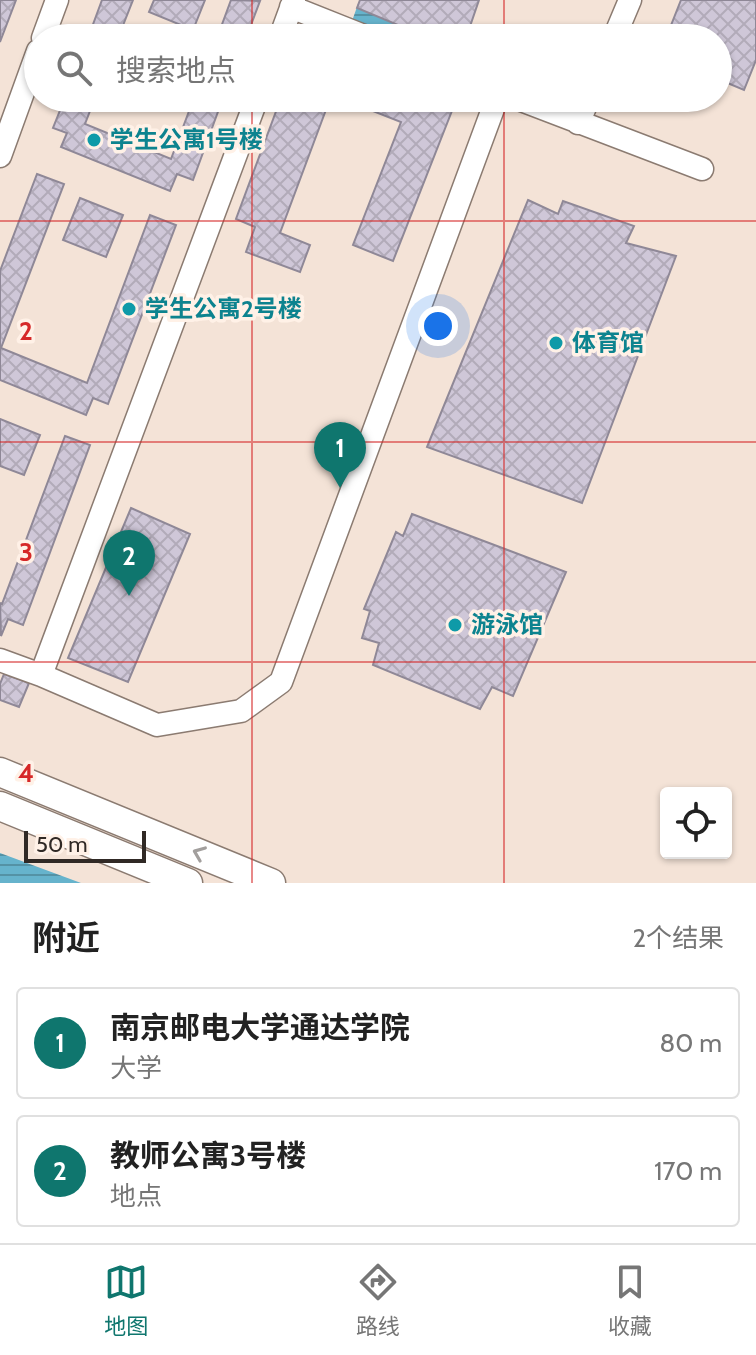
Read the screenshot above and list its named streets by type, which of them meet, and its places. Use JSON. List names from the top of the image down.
{
  "places": [
    "学生公寓1号楼",
    "学生公寓2号楼",
    "体育馆",
    "游泳馆"
  ],
  "scale_bar": "50 m",
  "page": {
    "search": "搜索地点",
    "pins": ["1", "2"],
    "scale": "50 m",
    "heading": ["附近", "2个结果"],
    "list": [
      {
        "mark": "1",
        "name": "南京邮电大学通达学院",
        "note": "大学",
        "value": "80 m"
      },
      {
        "mark": "2",
        "name": "教师公寓3号楼",
        "note": "地点",
        "value": "170 m"
      }
    ],
    "nav": ["地图", "路线", "收藏"]
  },
  "grid": {
    "rows": ["2", "3", "4"]
  }
}
